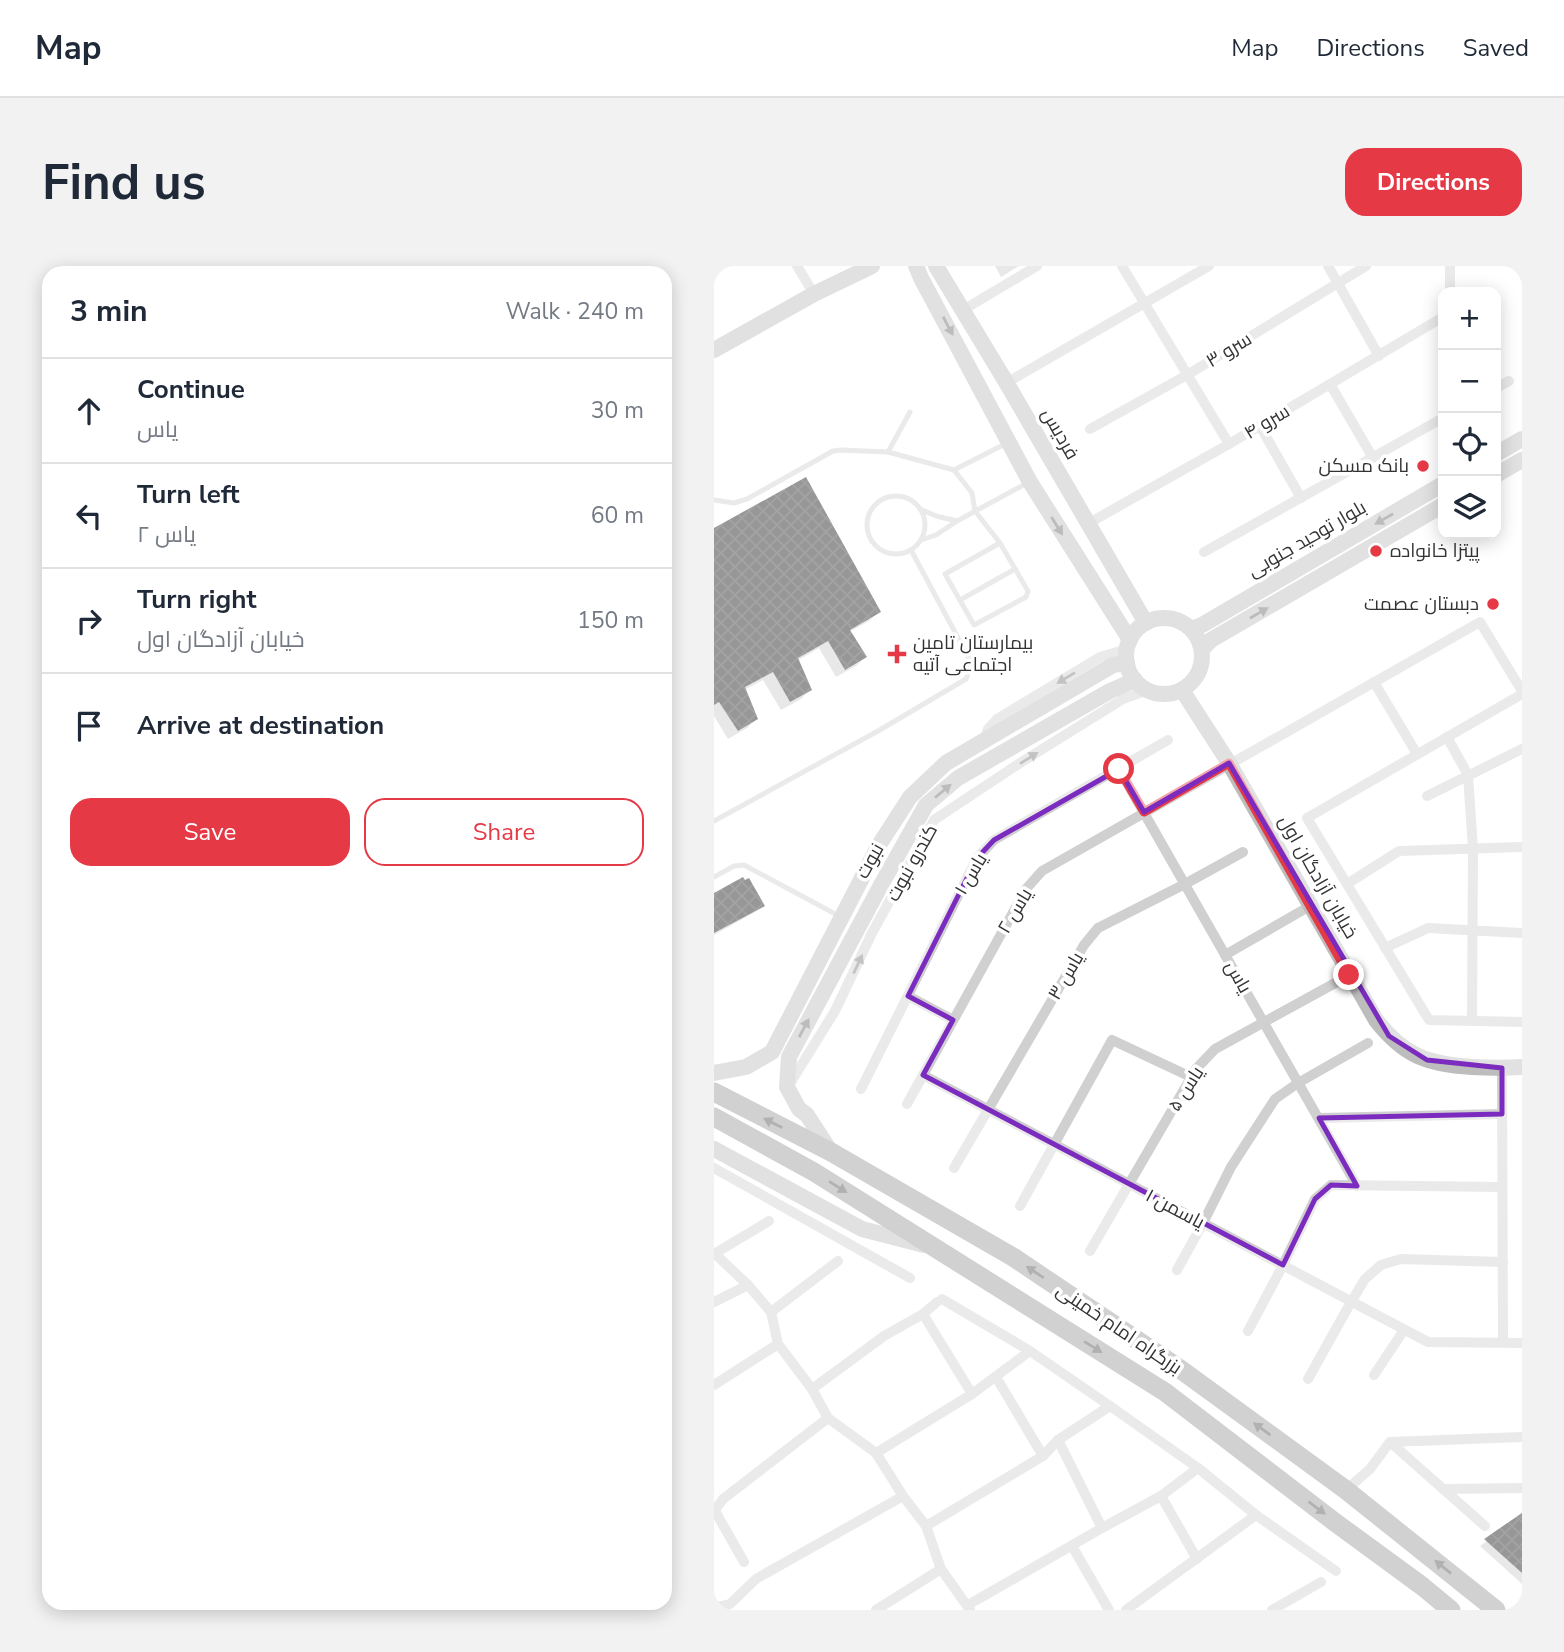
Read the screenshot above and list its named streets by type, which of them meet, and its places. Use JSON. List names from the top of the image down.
{
  "streets": {
    "highway": ["بزرگراه امام خمینی"],
    "main road": [
      "فردیس",
      "بلوار توحید جنوبی",
      "نبوت",
      "خیابان آزادگان اول"
    ],
    "street": [
      "سرو ۳",
      "سرو ۴",
      "یاس ۱",
      "یاس ۲",
      "یاس ۳",
      "یاس",
      "یاس ۵",
      "یاسمن ۱"
    ]
  },
  "crossings": [
    ["سرو ۴", "فردیس"],
    ["فردیس", "بلوار توحید جنوبی"],
    ["فردیس", "نبوت"],
    ["فردیس", "خیابان آزادگان اول"],
    ["بلوار توحید جنوبی", "نبوت"],
    ["بلوار توحید جنوبی", "خیابان آزادگان اول"],
    ["نبوت", "خیابان آزادگان اول"],
    ["نبوت", "بزرگراه امام خمینی"],
    ["یاس ۱", "یاس"],
    ["خیابان آزادگان اول", "یاس ۲"],
    ["یاس ۲", "یاس"],
    ["یاس ۲", "یاسمن ۱"],
    ["یاس ۳", "یاس"],
    ["یاس ۳", "یاسمن ۱"],
    ["یاس", "یاس ۵"],
    ["یاس ۵", "یاسمن ۱"]
  ],
  "places": {
    "other": ["بانک مسکن", "پیتزا خانواده", "دبستان عصمت"],
    "health": ["بیمارستان تامین اجتماعی آتیه"]
  },
  "page": {
    "header": "Map",
    "nav": ["Map", "Directions", "Saved"],
    "buttons": [
      "Directions",
      ["Save", "Share"]
    ],
    "title": "Find us",
    "heading": ["3 min", "Walk · 240 m"],
    "map_buttons": ["+", "−"],
    "list": [
      ["Continue", "یاس", "30 m"],
      ["Turn left", "یاس ۲", "60 m"],
      ["Turn right", "خیابان آزادگان اول", "150 m"],
      "Arrive at destination"
    ]
  }
}
